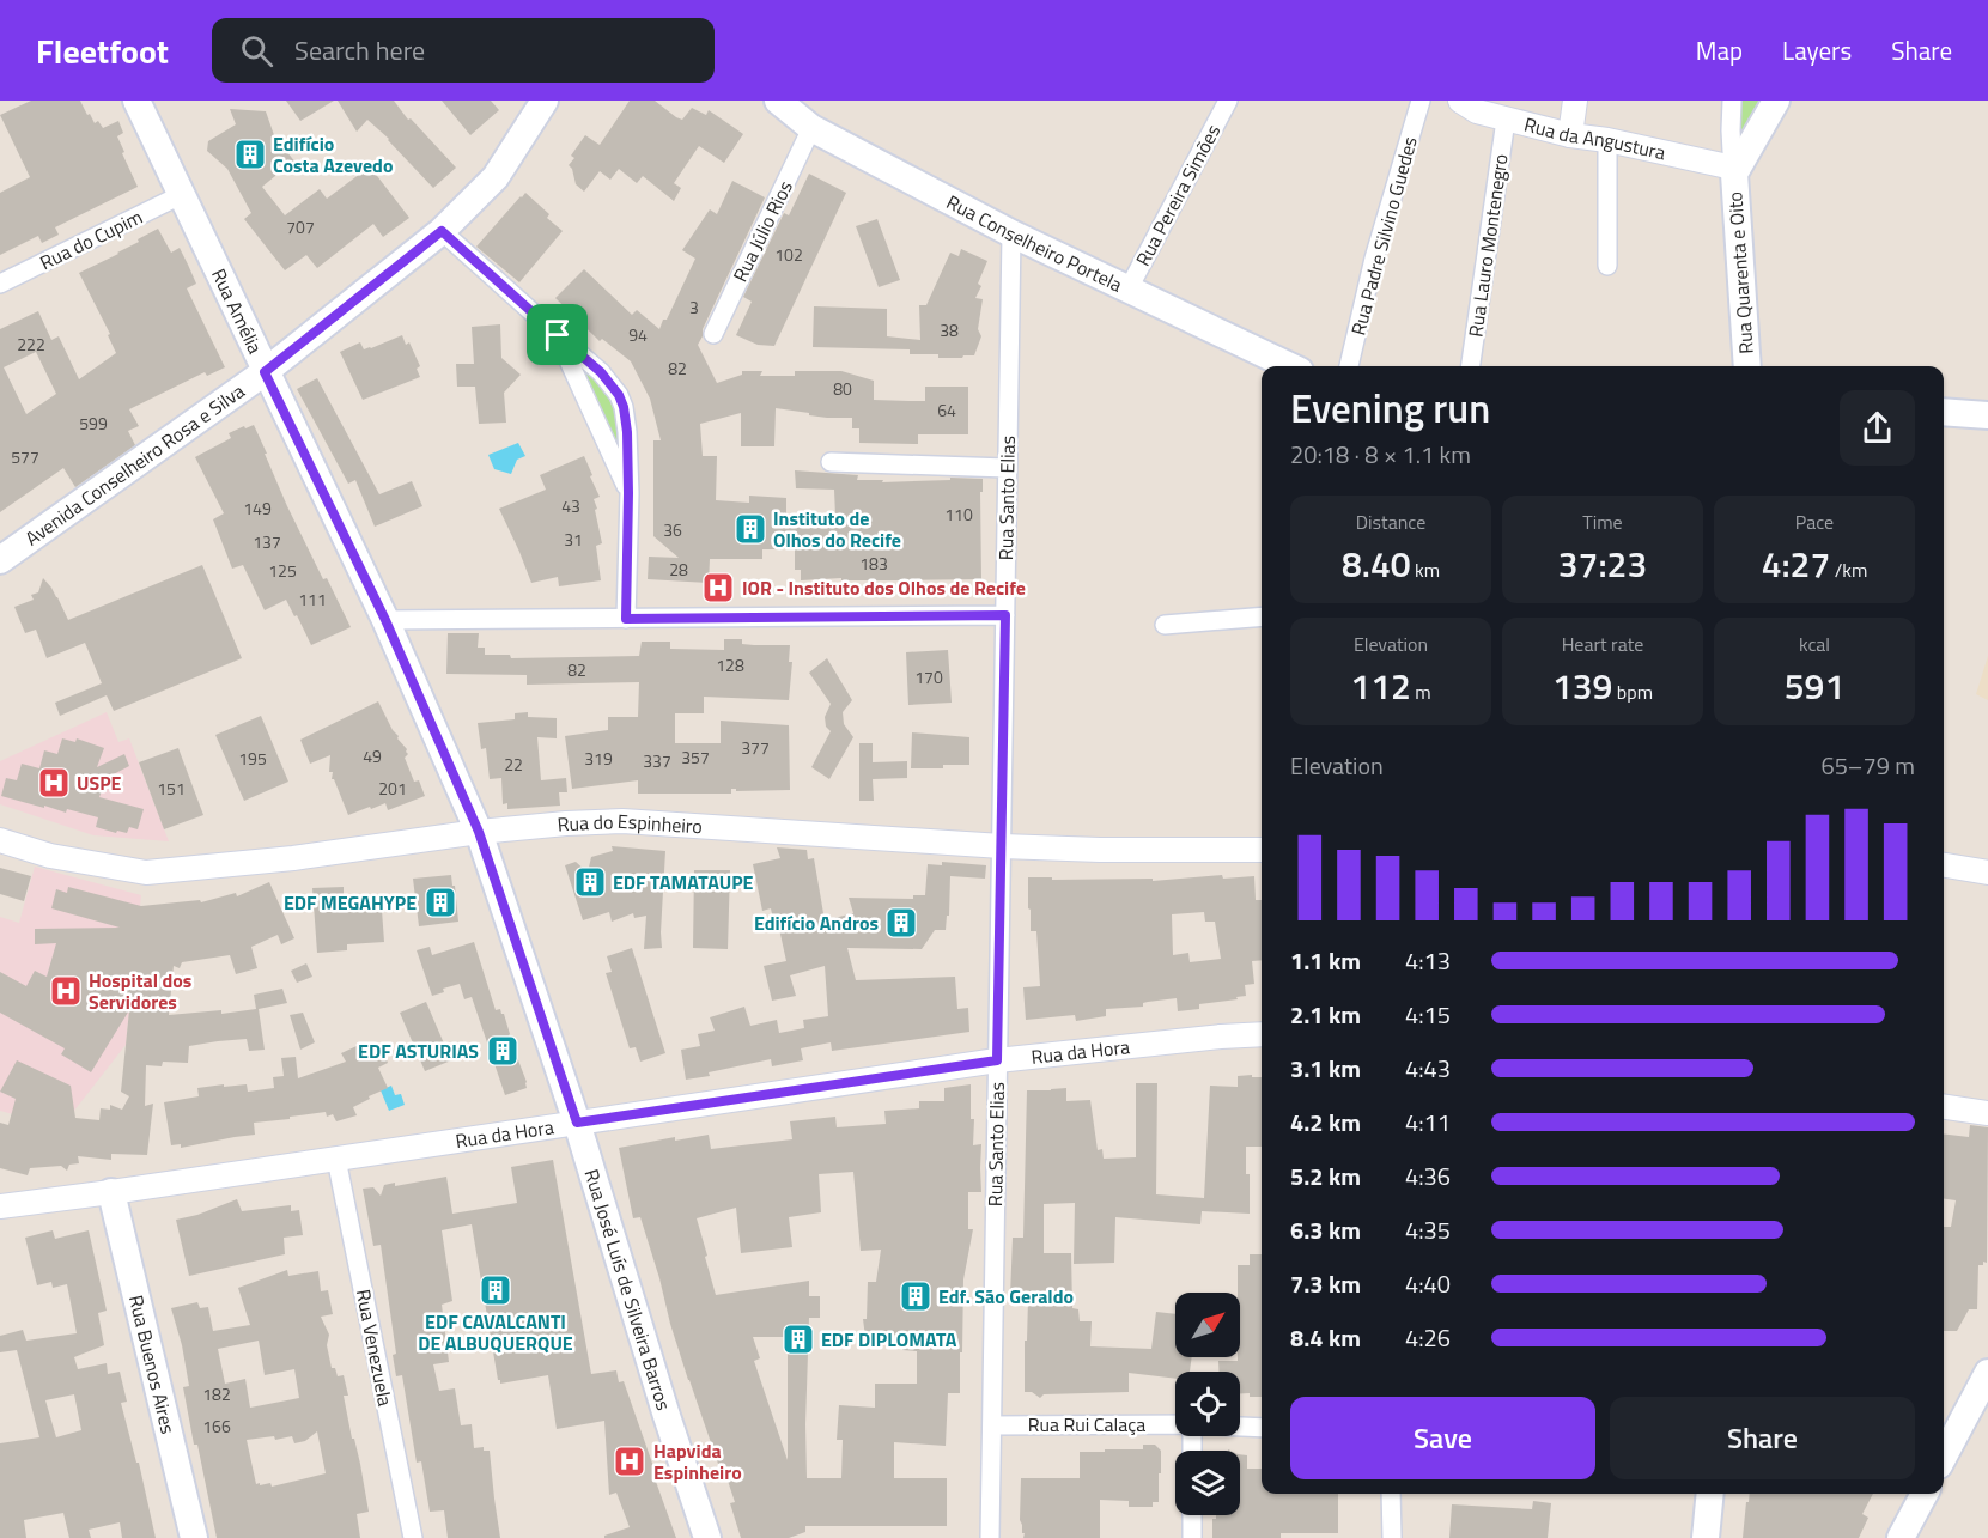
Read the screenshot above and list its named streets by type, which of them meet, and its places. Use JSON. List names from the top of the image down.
{
  "streets": {
    "main road": [
      "Rua Conselheiro Portela",
      "Rua Quarenta e Oito",
      "Rua Amélia",
      "Avenida Conselheiro Rosa e Silva",
      "Rua José Luís de Silveira Barros",
      "Rua Buenos Aires"
    ],
    "street": [
      "Rua da Angustura",
      "Rua Pereira Simões",
      "Rua Júlio Rios",
      "Rua Padre Silvino Guedes",
      "Rua do Cupim",
      "Rua Lauro Montenegro",
      "Rua Santo Elias",
      "Rua do Espinheiro",
      "Rua da Hora",
      "Rua Venezuela",
      "Rua Rui Calaça"
    ]
  },
  "crossings": [
    ["Rua da Angustura", "Rua Lauro Montenegro"],
    ["Rua da Angustura", "Rua Quarenta e Oito"],
    ["Rua Pereira Simões", "Rua Conselheiro Portela"],
    ["Rua Júlio Rios", "Rua Conselheiro Portela"],
    ["Rua do Cupim", "Rua Amélia"],
    ["Rua Conselheiro Portela", "Rua Santo Elias"],
    ["Rua Amélia", "Avenida Conselheiro Rosa e Silva"],
    ["Rua Amélia", "Rua do Espinheiro"],
    ["Rua Amélia", "Rua da Hora"],
    ["Rua Amélia", "Rua José Luís de Silveira Barros"],
    ["Rua Santo Elias", "Rua do Espinheiro"],
    ["Rua Santo Elias", "Rua da Hora"],
    ["Rua Santo Elias", "Rua Rui Calaça"],
    ["Rua da Hora", "Rua José Luís de Silveira Barros"],
    ["Rua da Hora", "Rua Venezuela"],
    ["Rua da Hora", "Rua Buenos Aires"]
  ],
  "places": {
    "building": [
      "Edifício Costa Azevedo",
      "Instituto de Olhos do Recife",
      "EDF TAMATAUPE",
      "EDF MEGAHYPE",
      "Edifício Andros",
      "EDF ASTURIAS",
      "EDF CAVALCANTI DE ALBUQUERQUE",
      "Edf. São Geraldo",
      "EDF DIPLOMATA"
    ],
    "hospital": [
      "IOR - Instituto dos Olhos de Recife",
      "USPE",
      "Hospital dos Servidores",
      "Hapvida Espinheiro"
    ]
  },
  "house_numbers": [
    "707",
    "102",
    "3",
    "38",
    "94",
    "222",
    "82",
    "80",
    "64",
    "599",
    "577",
    "43",
    "149",
    "110",
    "36",
    "31",
    "137",
    "183",
    "28",
    "125",
    "111",
    "128",
    "82",
    "170",
    "377",
    "49",
    "357",
    "195",
    "319",
    "337",
    "22",
    "151",
    "201",
    "182",
    "166"
  ],
  "north": "top right",
  "page": {
    "header": "Fleetfoot",
    "search": "Search here",
    "nav": ["Map", "Layers", "Share"],
    "heading": ["Evening run", "20:18 · 8 × 1.1 km"],
    "stats": [
      ["Distance", "8.40 km"],
      ["Time", "37:23"],
      ["Pace", "4:27 /km"],
      ["Elevation", "112 m"],
      ["Heart rate", "139 bpm"],
      ["kcal", "591"]
    ],
    "chart": ["Elevation", "65–79 m"],
    "list": [
      {
        "name": "1.1 km",
        "note": "4:13"
      },
      {
        "name": "2.1 km",
        "note": "4:15"
      },
      {
        "name": "3.1 km",
        "note": "4:43"
      },
      {
        "name": "4.2 km",
        "note": "4:11"
      },
      {
        "name": "5.2 km",
        "note": "4:36"
      },
      {
        "name": "6.3 km",
        "note": "4:35"
      },
      {
        "name": "7.3 km",
        "note": "4:40"
      },
      {
        "name": "8.4 km",
        "note": "4:26"
      }
    ],
    "buttons": ["Save", "Share"]
  }
}
